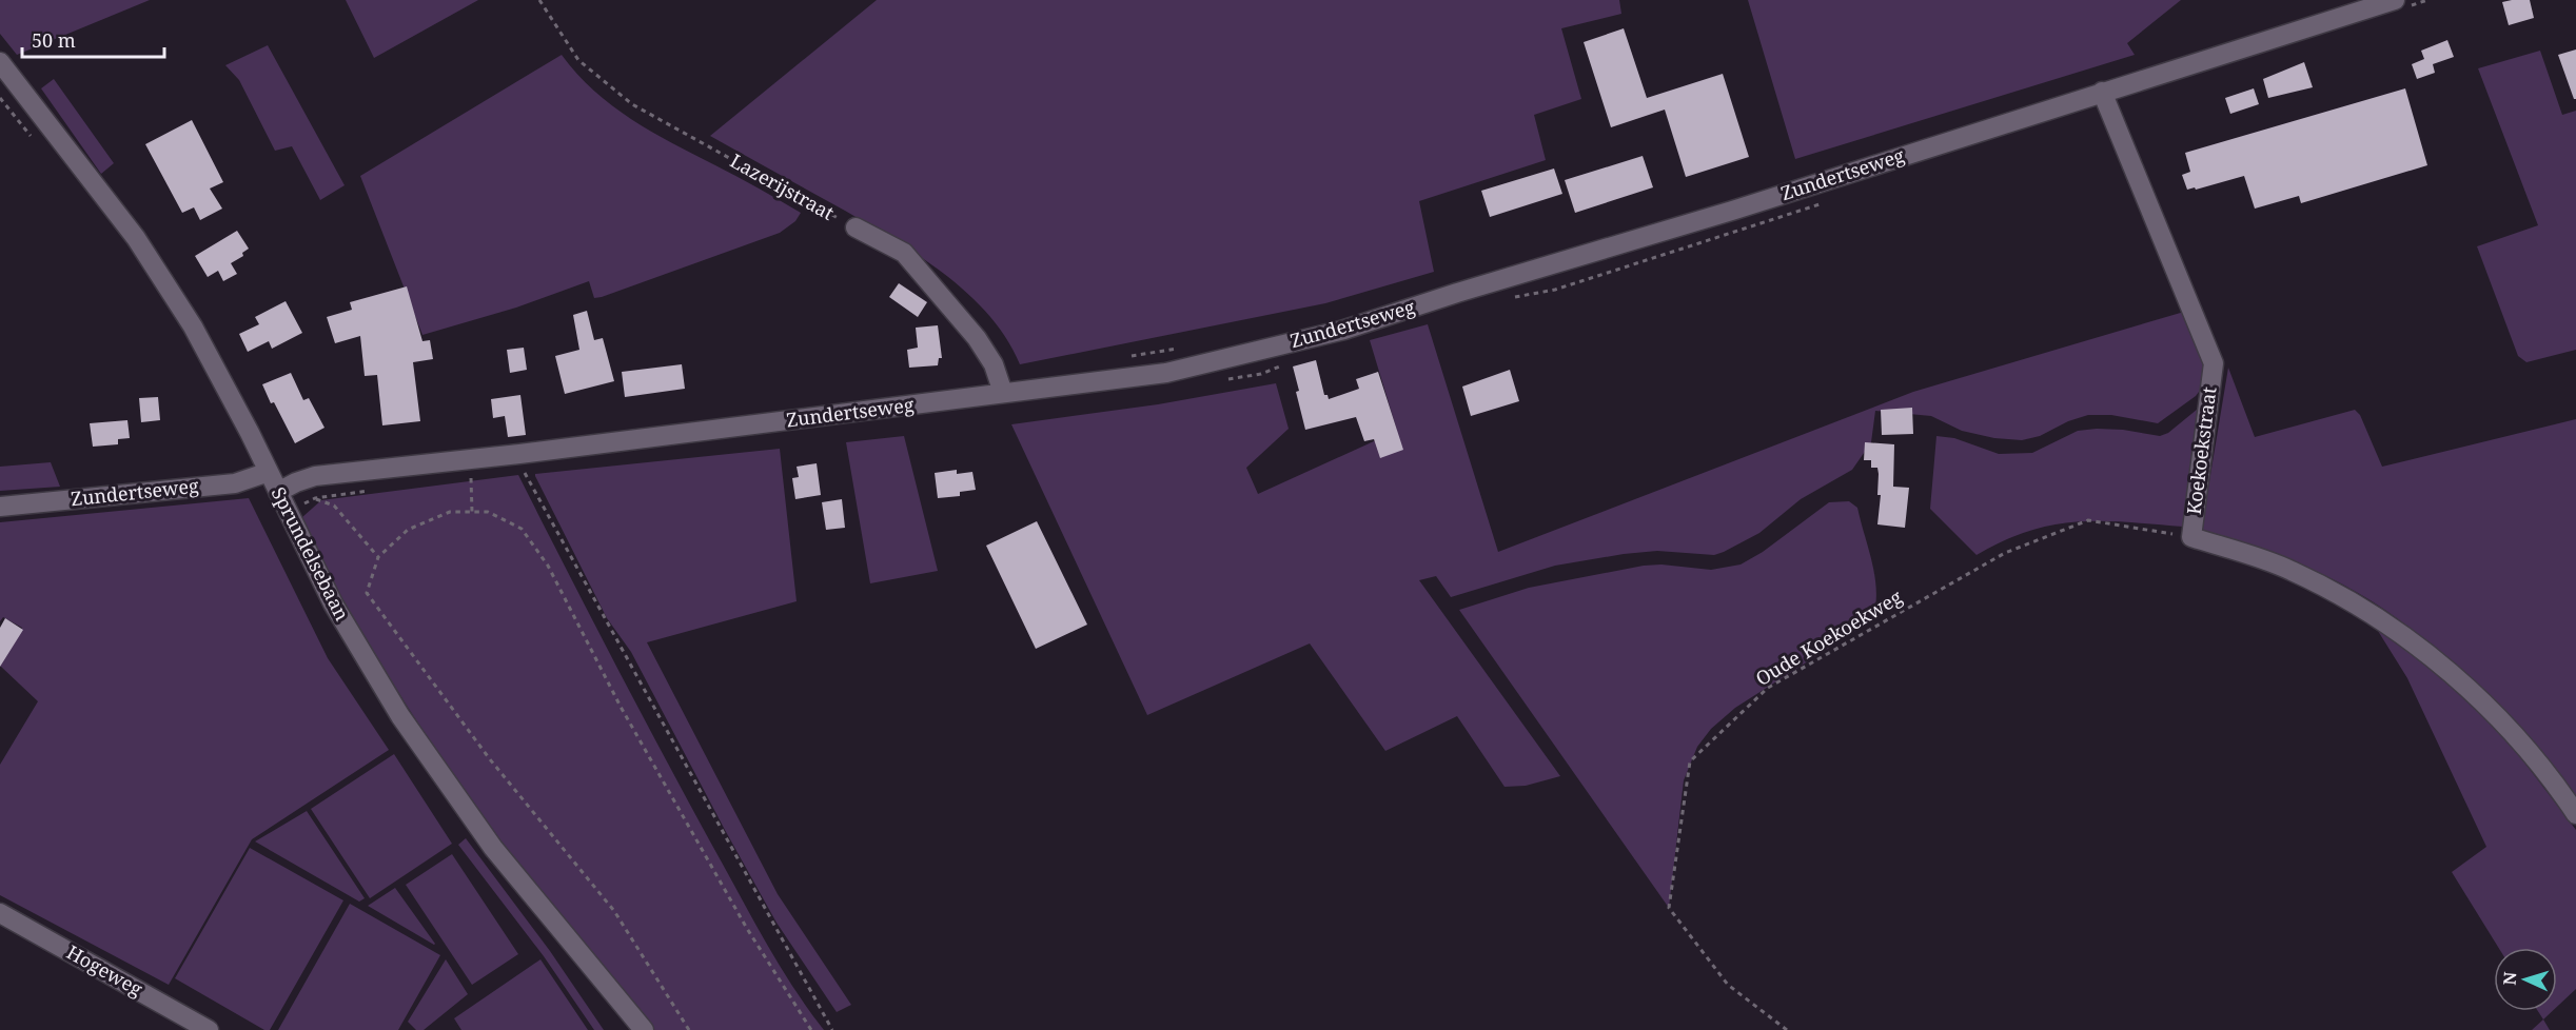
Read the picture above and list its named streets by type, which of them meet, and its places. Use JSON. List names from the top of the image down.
{
  "streets": {
    "street": [
      "Zundertseweg",
      "Lazerijstraat",
      "Koekoekstraat",
      "Sprundelsebaan",
      "Hogeweg"
    ],
    "path": ["Oude Koekoekweg"]
  },
  "crossings": [
    ["Zundertseweg", "Lazerijstraat"],
    ["Zundertseweg", "Koekoekstraat"],
    ["Zundertseweg", "Sprundelsebaan"],
    ["Koekoekstraat", "Oude Koekoekweg"]
  ],
  "scale_bar": "50 m",
  "north": "left"
}
